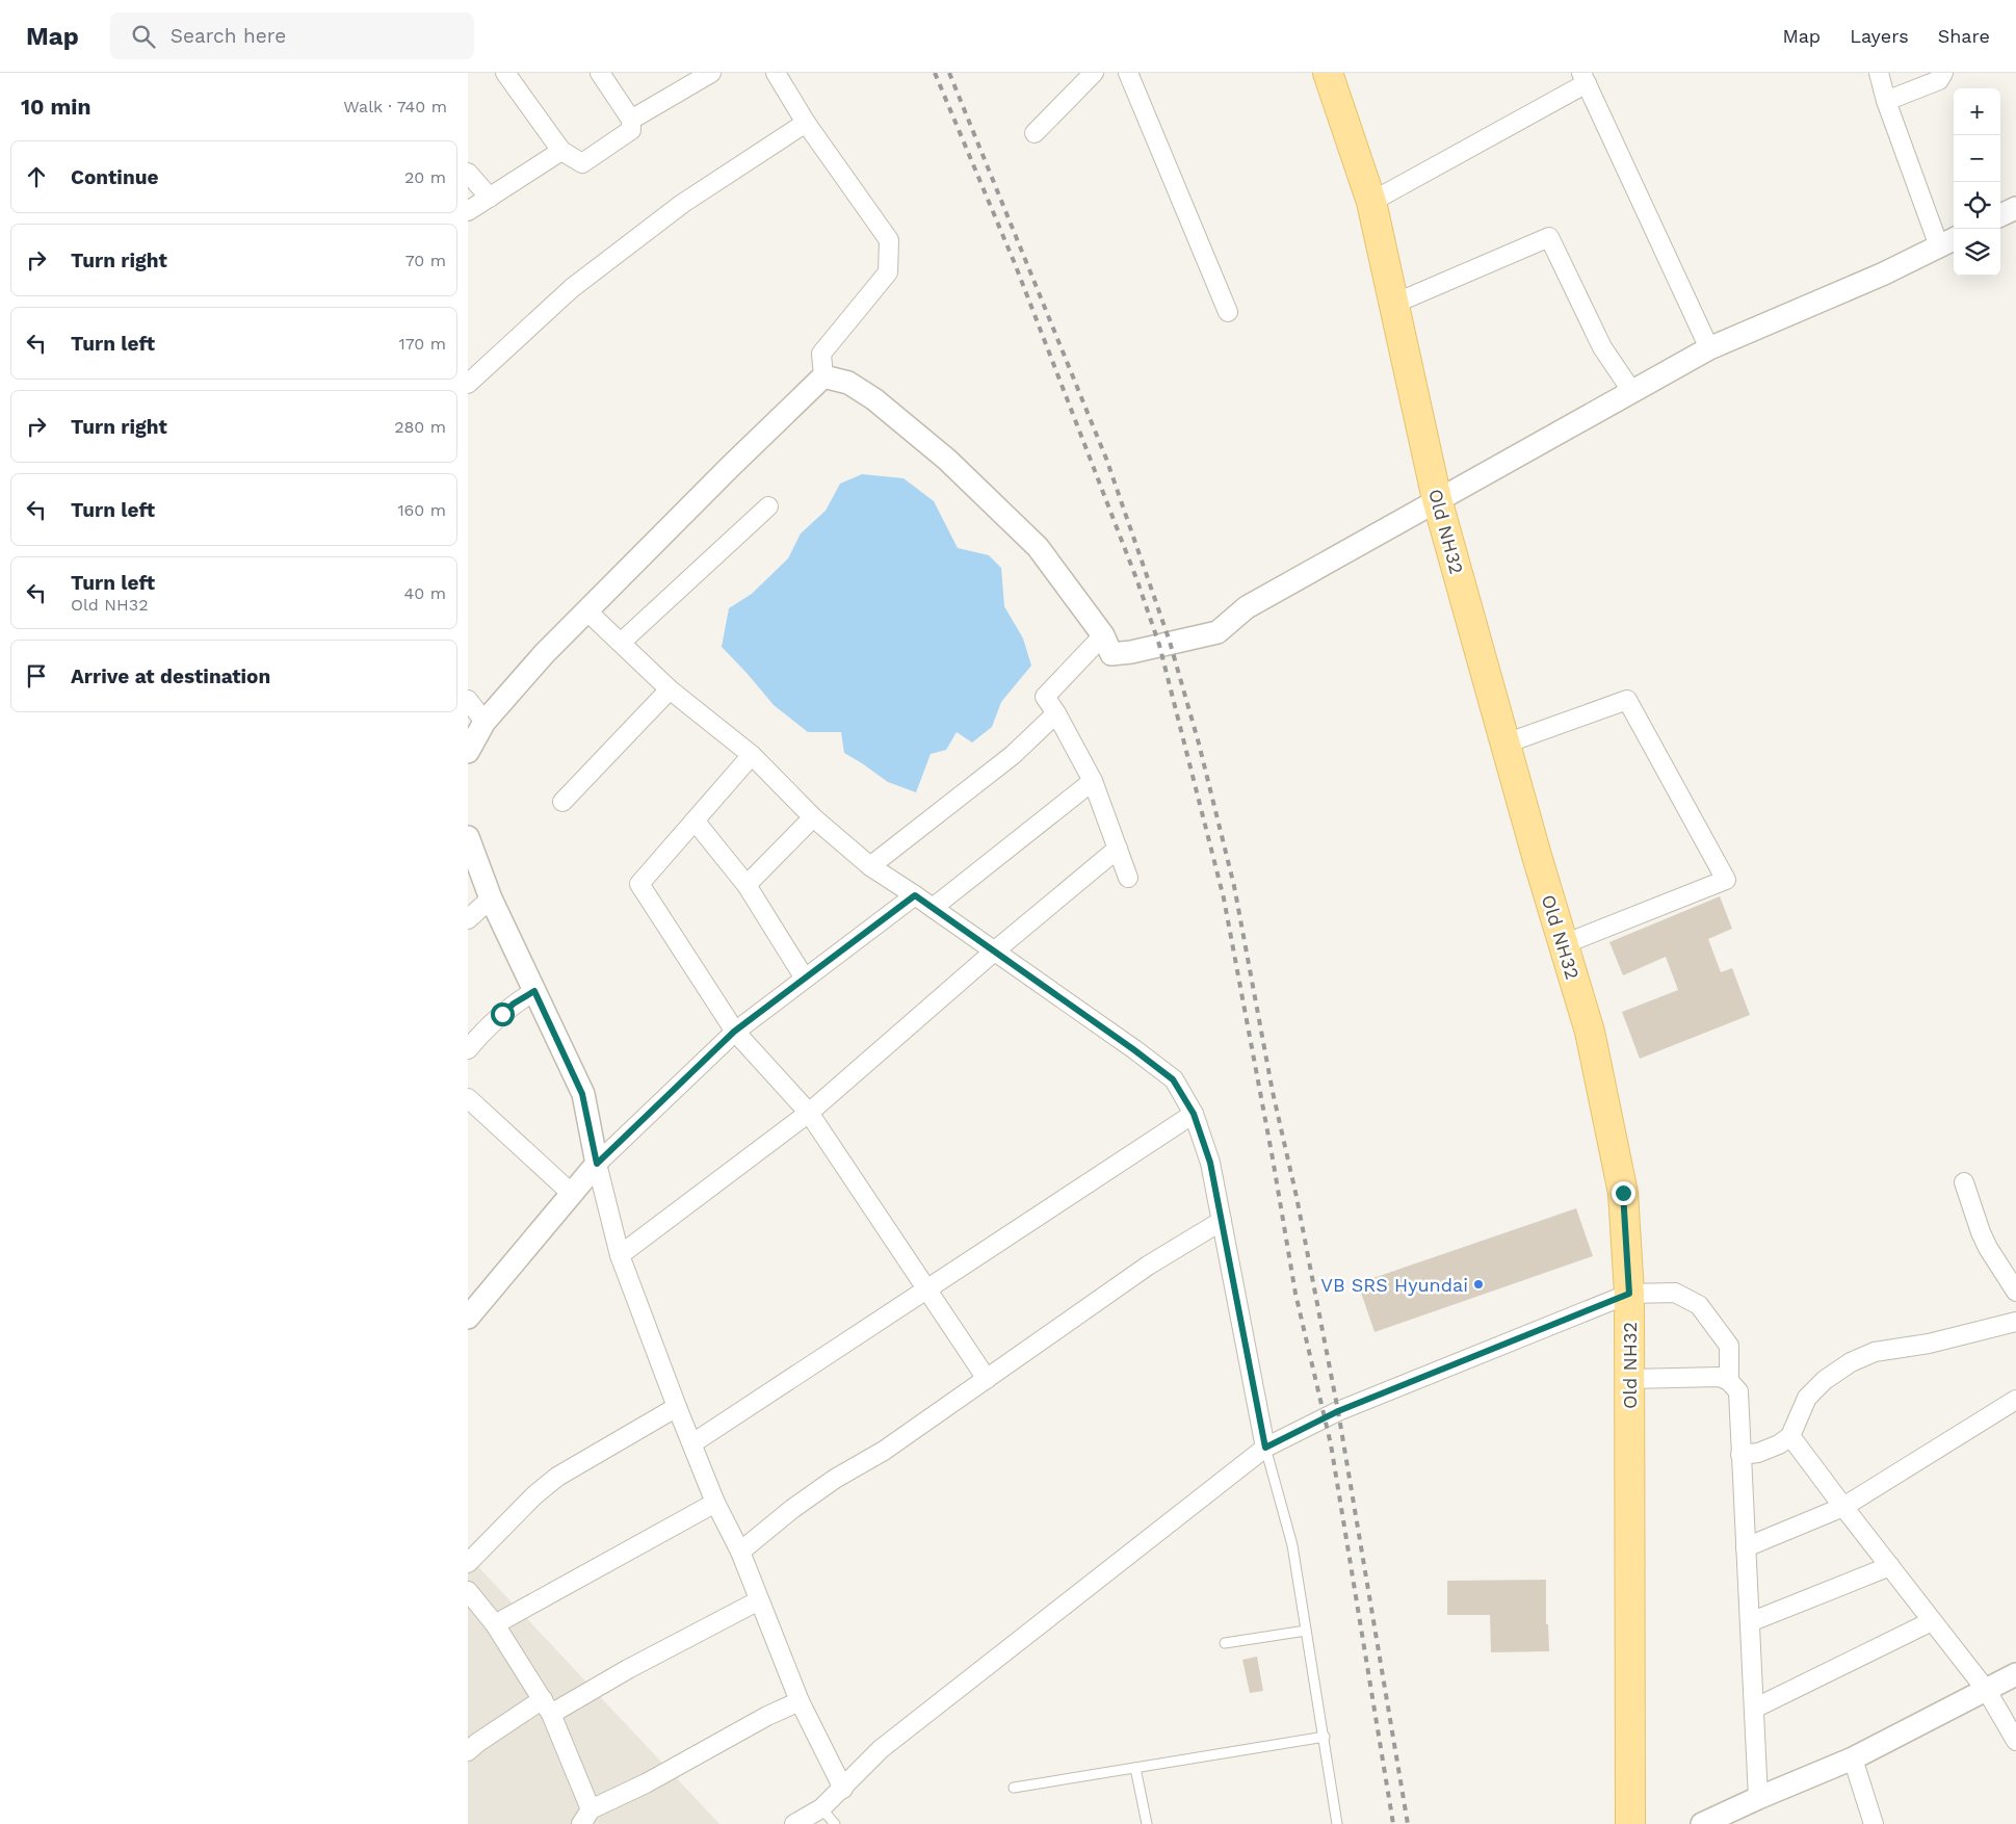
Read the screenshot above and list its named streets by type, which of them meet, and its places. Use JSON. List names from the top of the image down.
{
  "streets": {
    "main road": ["Old NH32"]
  },
  "places": ["VB SRS Hyundai"],
  "page": {
    "header": "Map",
    "search": "Search here",
    "nav": ["Map", "Layers", "Share"],
    "heading": ["10 min", "Walk · 740 m"],
    "map_buttons": ["+", "−"],
    "list": [
      ["Continue", "20 m"],
      ["Turn right", "70 m"],
      ["Turn left", "170 m"],
      ["Turn right", "280 m"],
      ["Turn left", "160 m"],
      ["Turn left", "Old NH32", "40 m"],
      "Arrive at destination"
    ]
  }
}
